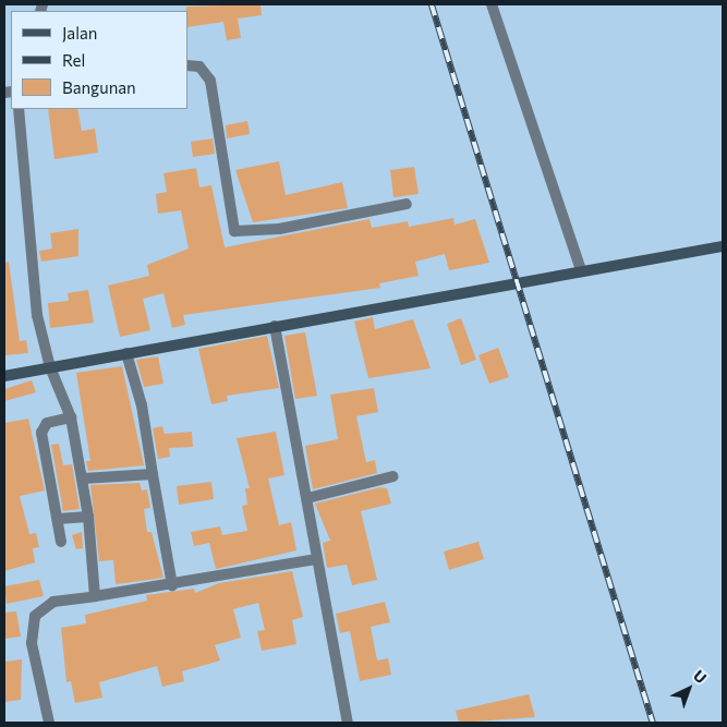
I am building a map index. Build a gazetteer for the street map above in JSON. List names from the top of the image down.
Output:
{
  "legend": ["Jalan", "Rel", "Bangunan"],
  "north": "top right"
}
